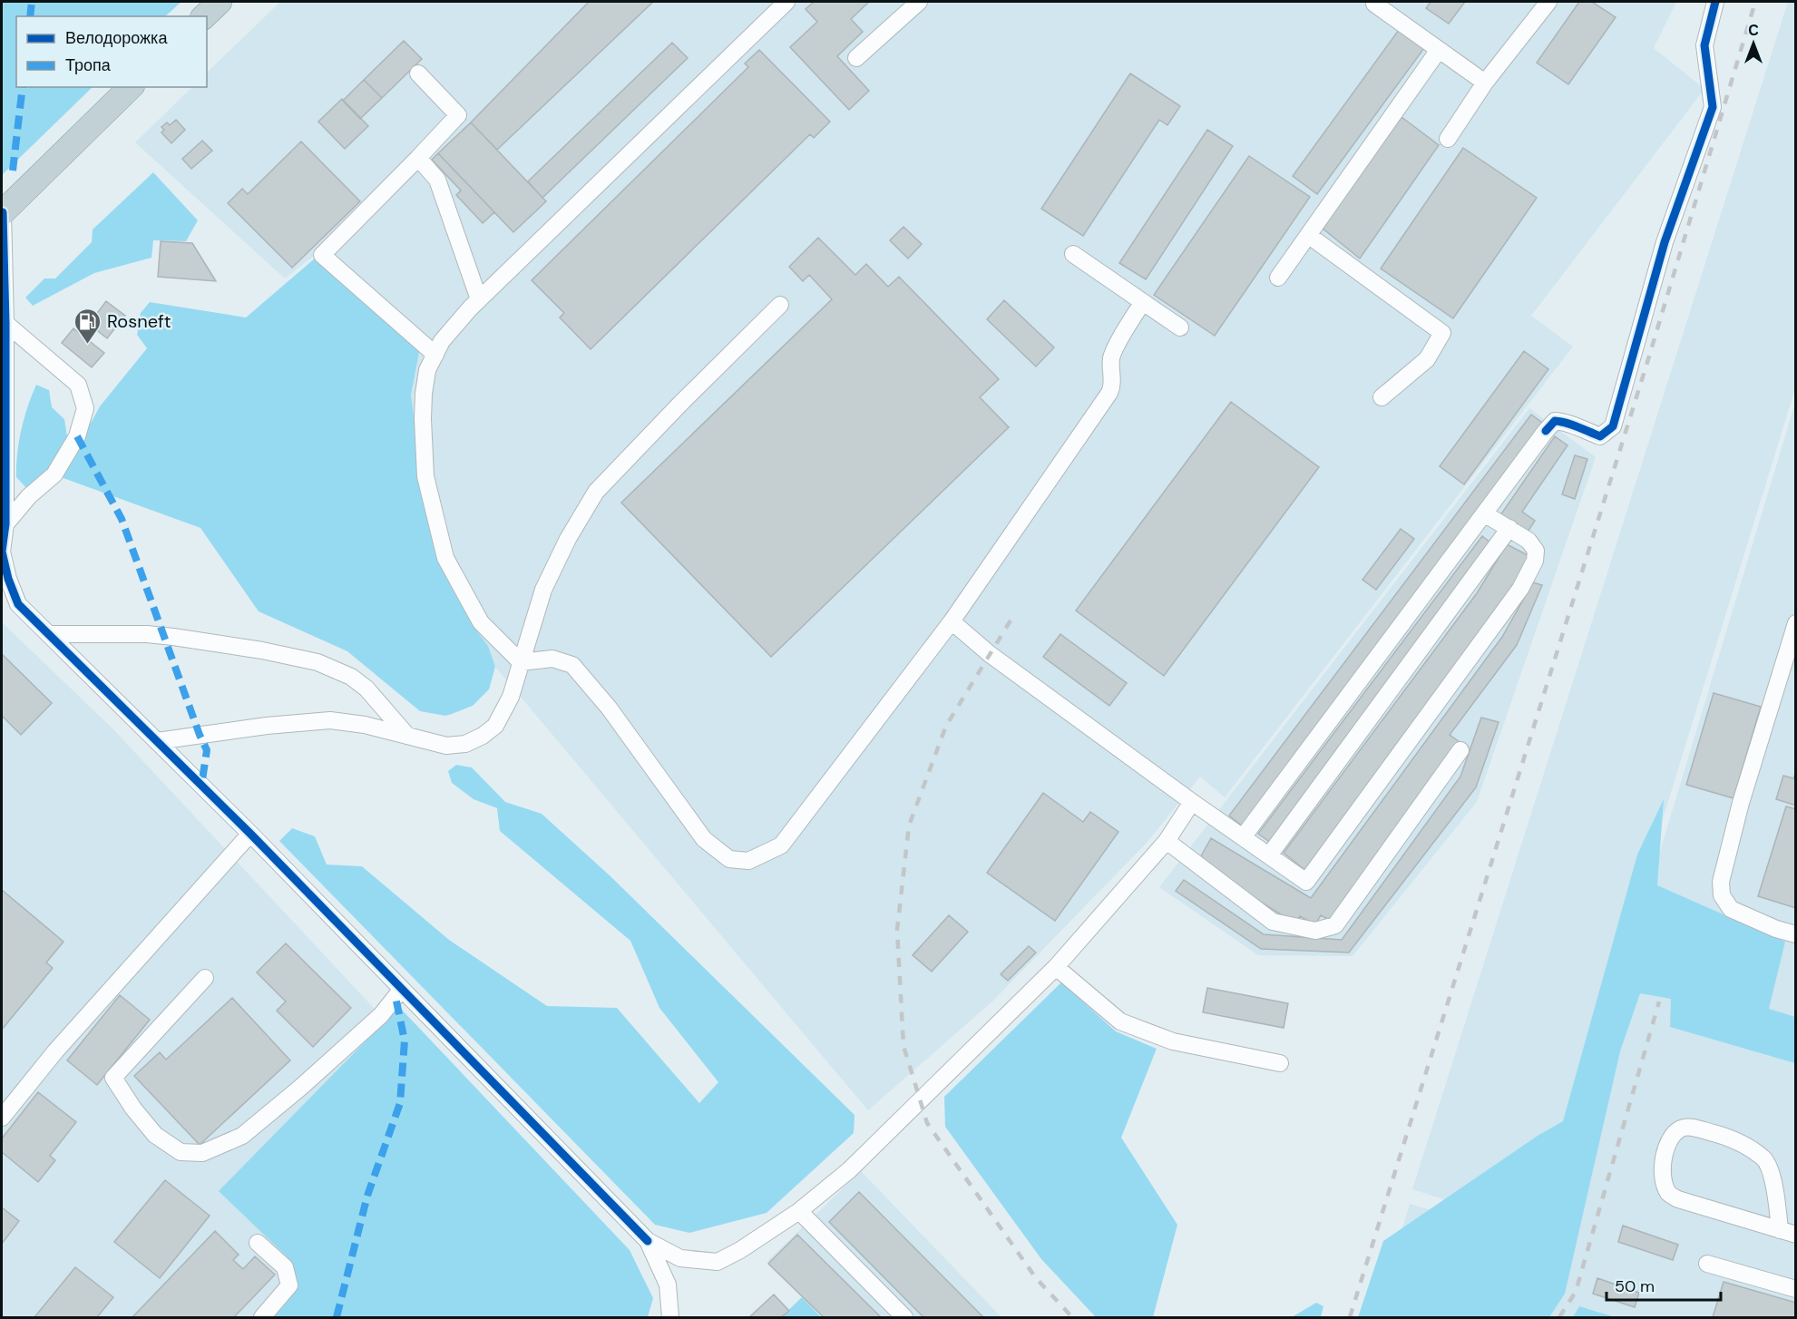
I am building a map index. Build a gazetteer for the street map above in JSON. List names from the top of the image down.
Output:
{
  "places": {
    "fuel station": ["Rosneft"]
  },
  "legend": ["Велодорожка", "Тропа"],
  "scale_bar": "50 m",
  "north": "top"
}
